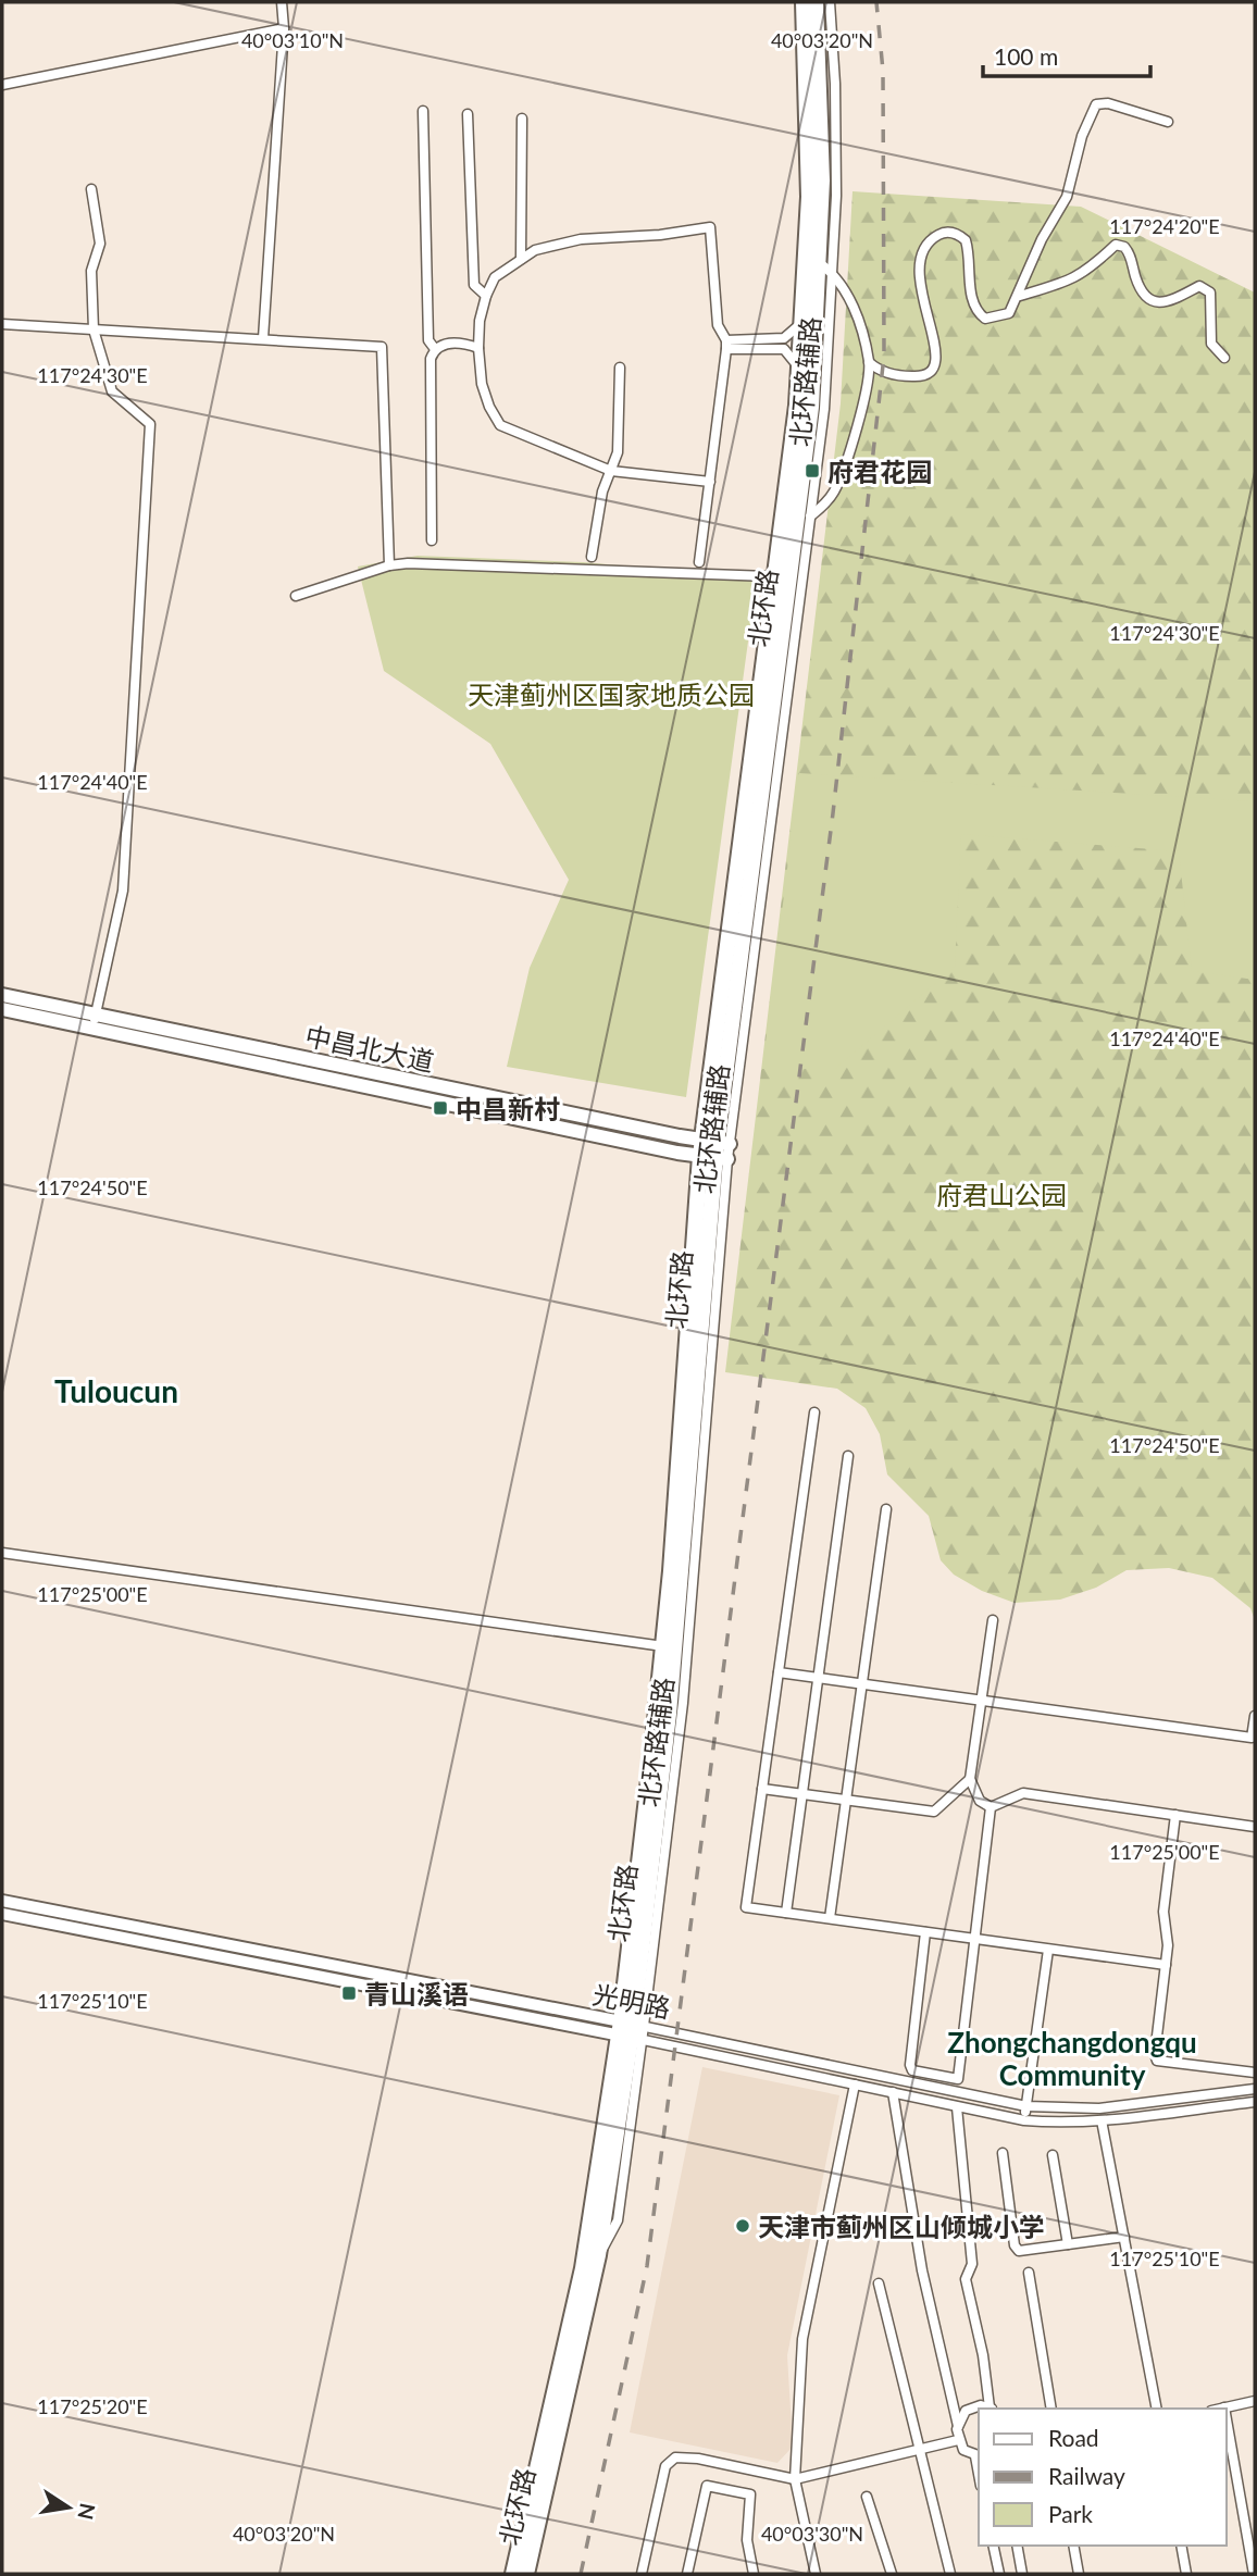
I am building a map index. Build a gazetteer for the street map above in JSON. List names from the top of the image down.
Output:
{
  "streets": {
    "highway": ["北环路"],
    "main road": ["中昌北大道"],
    "street": ["北环路辅路", "光明路"]
  },
  "crossings": [
    ["北环路辅路", "北环路"],
    ["北环路", "中昌北大道"],
    ["北环路", "光明路"]
  ],
  "districts": ["Tuloucun", "Zhongchangdongqu Community"],
  "parks": ["天津蓟州区国家地质公园", "府君山公园"],
  "places": {
    "transit": ["府君花园", "中昌新村", "青山溪语"],
    "other": ["天津市蓟州区山倾城小学"]
  },
  "legend": ["Road", "Railway", "Park"],
  "scale_bar": "100 m",
  "north": "right",
  "coordinates": [
    "40°03'10\"N",
    "40°03'20\"N",
    "117°24'20\"E",
    "117°24'30\"E",
    "117°24'40\"E",
    "117°24'50\"E",
    "117°25'00\"E",
    "117°25'10\"E",
    "117°25'20\"E",
    "40°03'30\"N"
  ]
}
